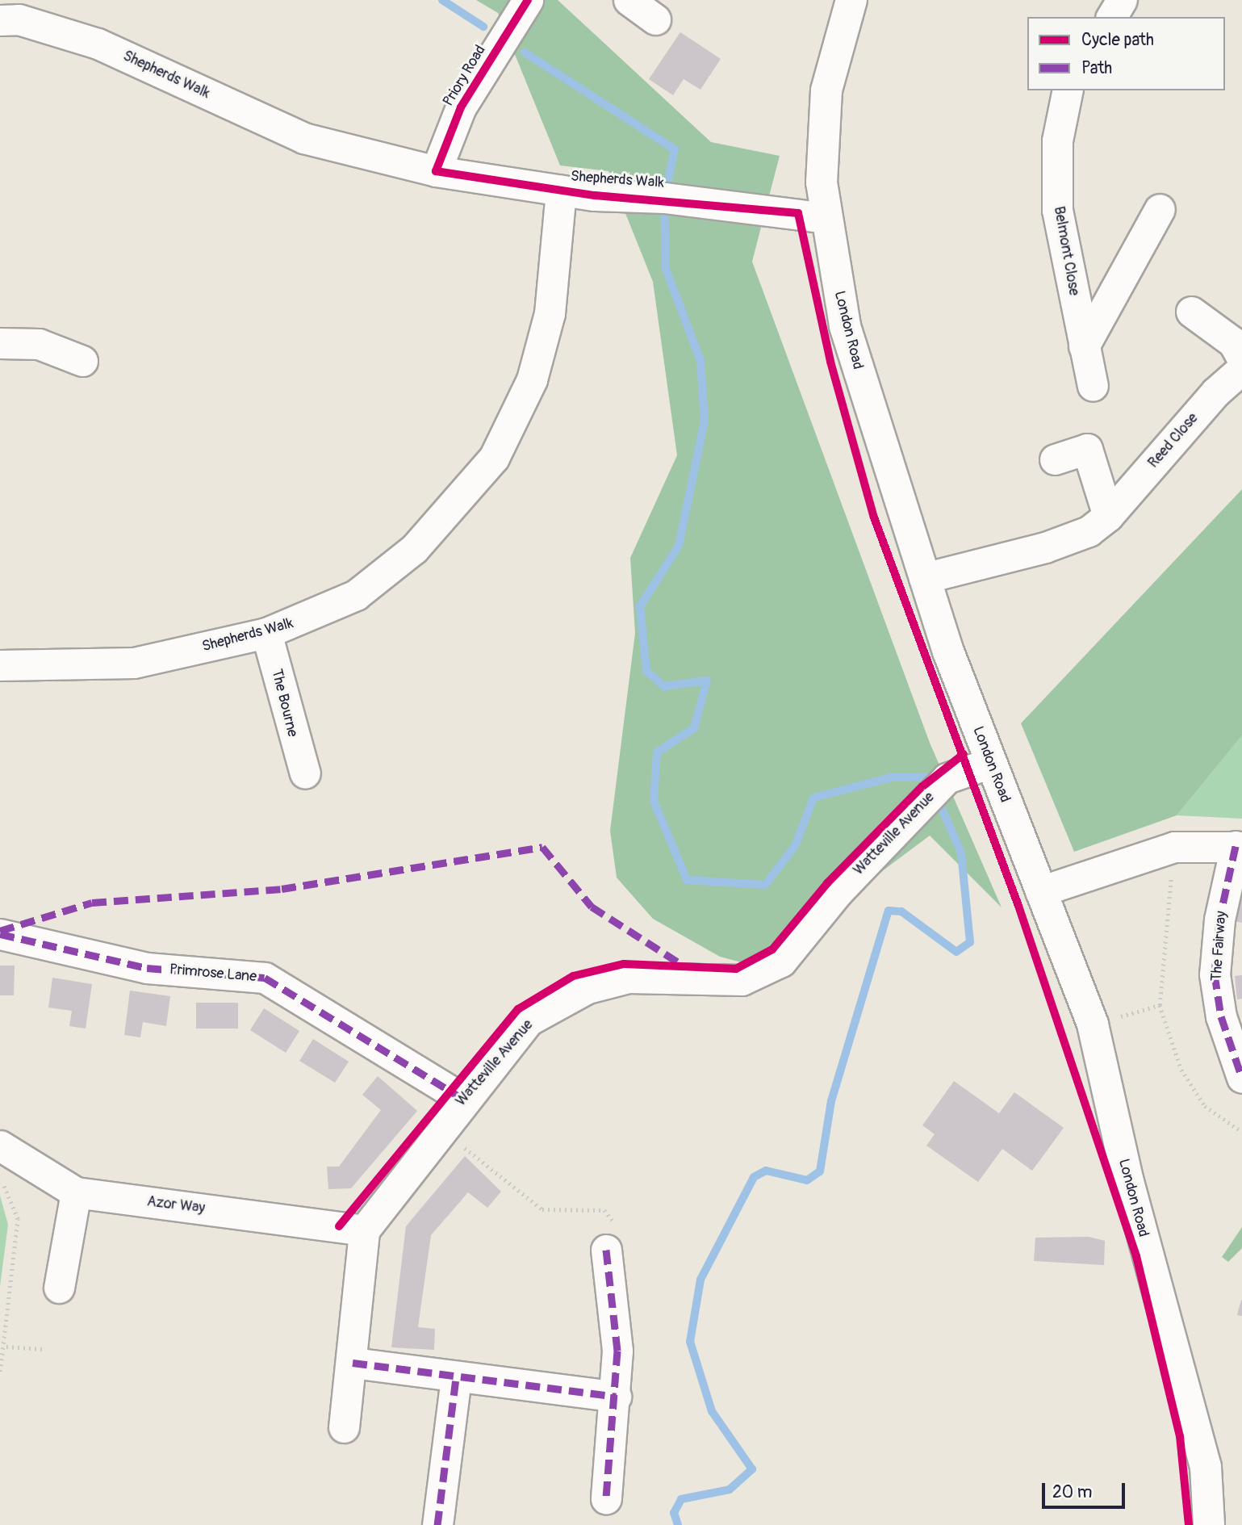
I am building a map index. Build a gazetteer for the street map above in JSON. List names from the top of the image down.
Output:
{
  "streets": {
    "main road": ["London Road"],
    "street": [
      "Shepherds Walk",
      "Priory Road",
      "Belmont Close",
      "Reed Close",
      "The Bourne",
      "Watteville Avenue",
      "The Fairway",
      "Primrose Lane",
      "Azor Way"
    ]
  },
  "crossings": [
    ["Shepherds Walk", "Priory Road"],
    ["Shepherds Walk", "London Road"],
    ["Shepherds Walk", "The Bourne"],
    ["London Road", "Reed Close"],
    ["London Road", "Watteville Avenue"],
    ["London Road", "The Fairway"],
    ["Watteville Avenue", "Primrose Lane"],
    ["Watteville Avenue", "Azor Way"]
  ],
  "legend": ["Cycle path", "Path"],
  "scale_bar": "20 m"
}
